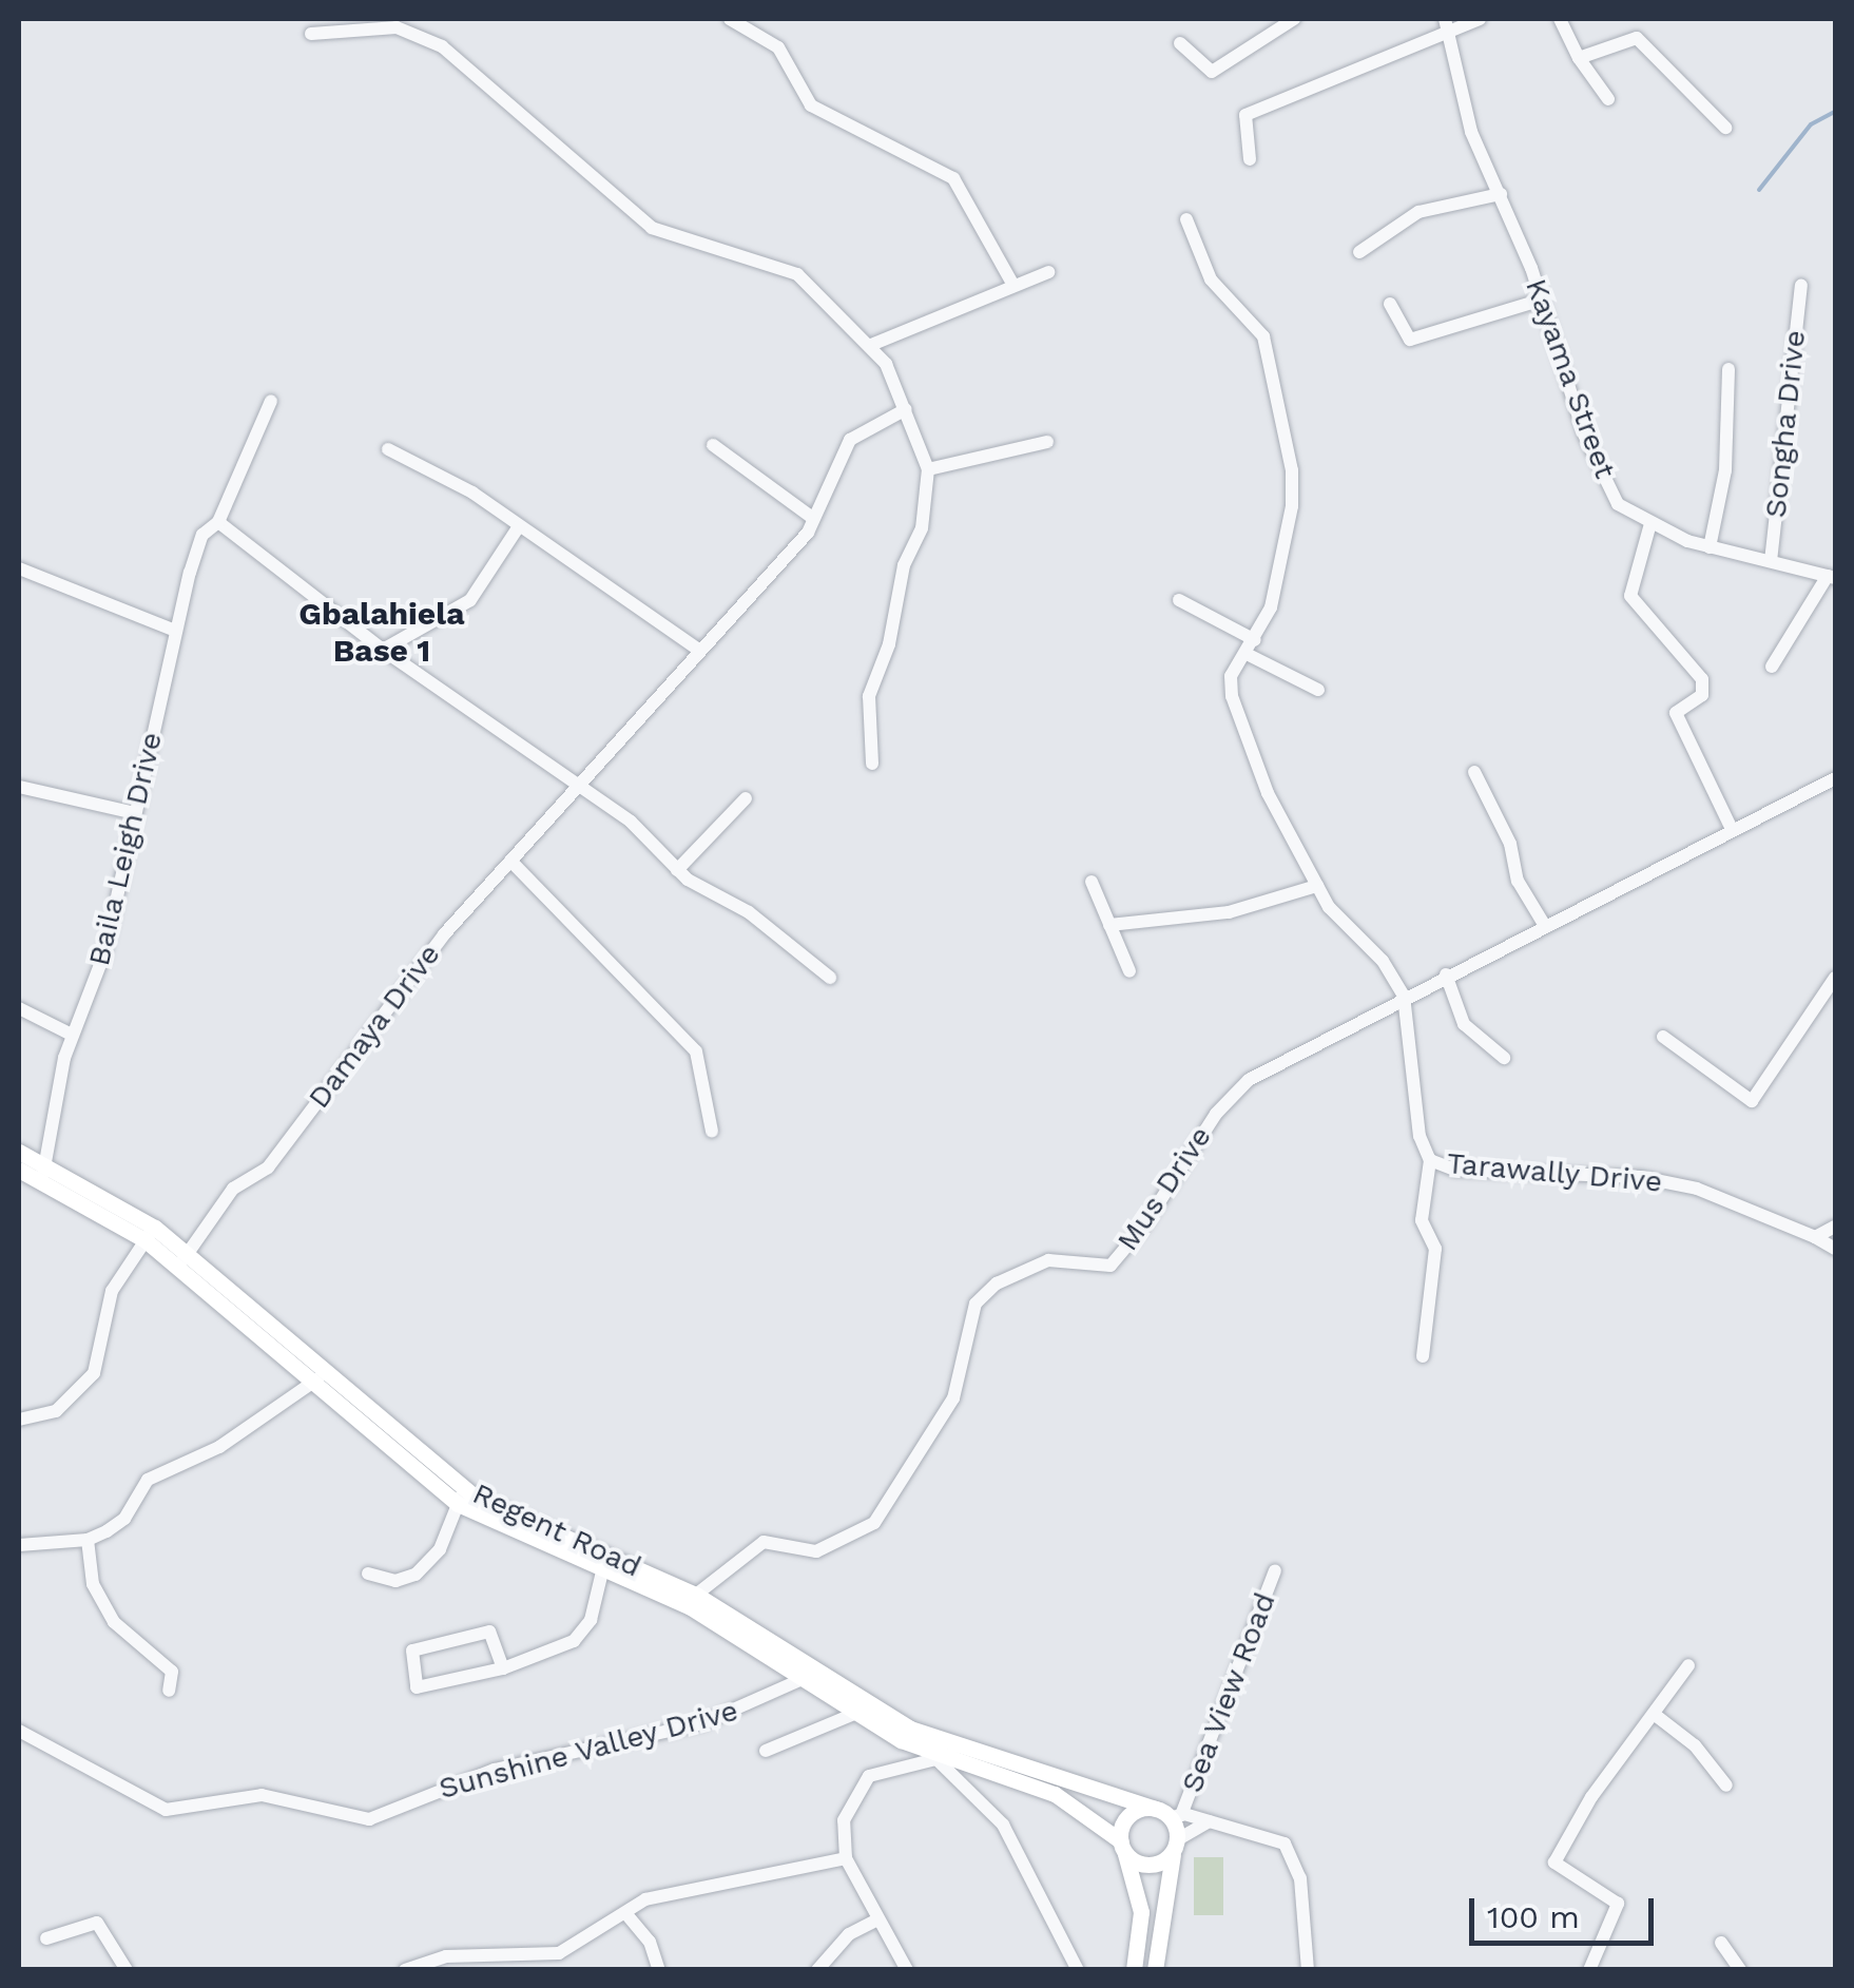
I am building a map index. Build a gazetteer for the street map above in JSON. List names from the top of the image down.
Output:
{
  "streets": {
    "main road": ["Regent Road"],
    "street": [
      "Kayama Street",
      "Songha Drive",
      "Baila Leigh Drive",
      "Damaya Drive",
      "Tarawally Drive",
      "Mus Drive",
      "Sea View Road",
      "Sunshine Valley Drive"
    ]
  },
  "crossings": [
    ["Kayama Street", "Songha Drive"],
    ["Baila Leigh Drive", "Regent Road"],
    ["Damaya Drive", "Regent Road"],
    ["Tarawally Drive", "Mus Drive"],
    ["Mus Drive", "Regent Road"],
    ["Regent Road", "Sea View Road"],
    ["Regent Road", "Sunshine Valley Drive"]
  ],
  "districts": ["Gbalahiela Base 1"],
  "scale_bar": "100 m"
}
